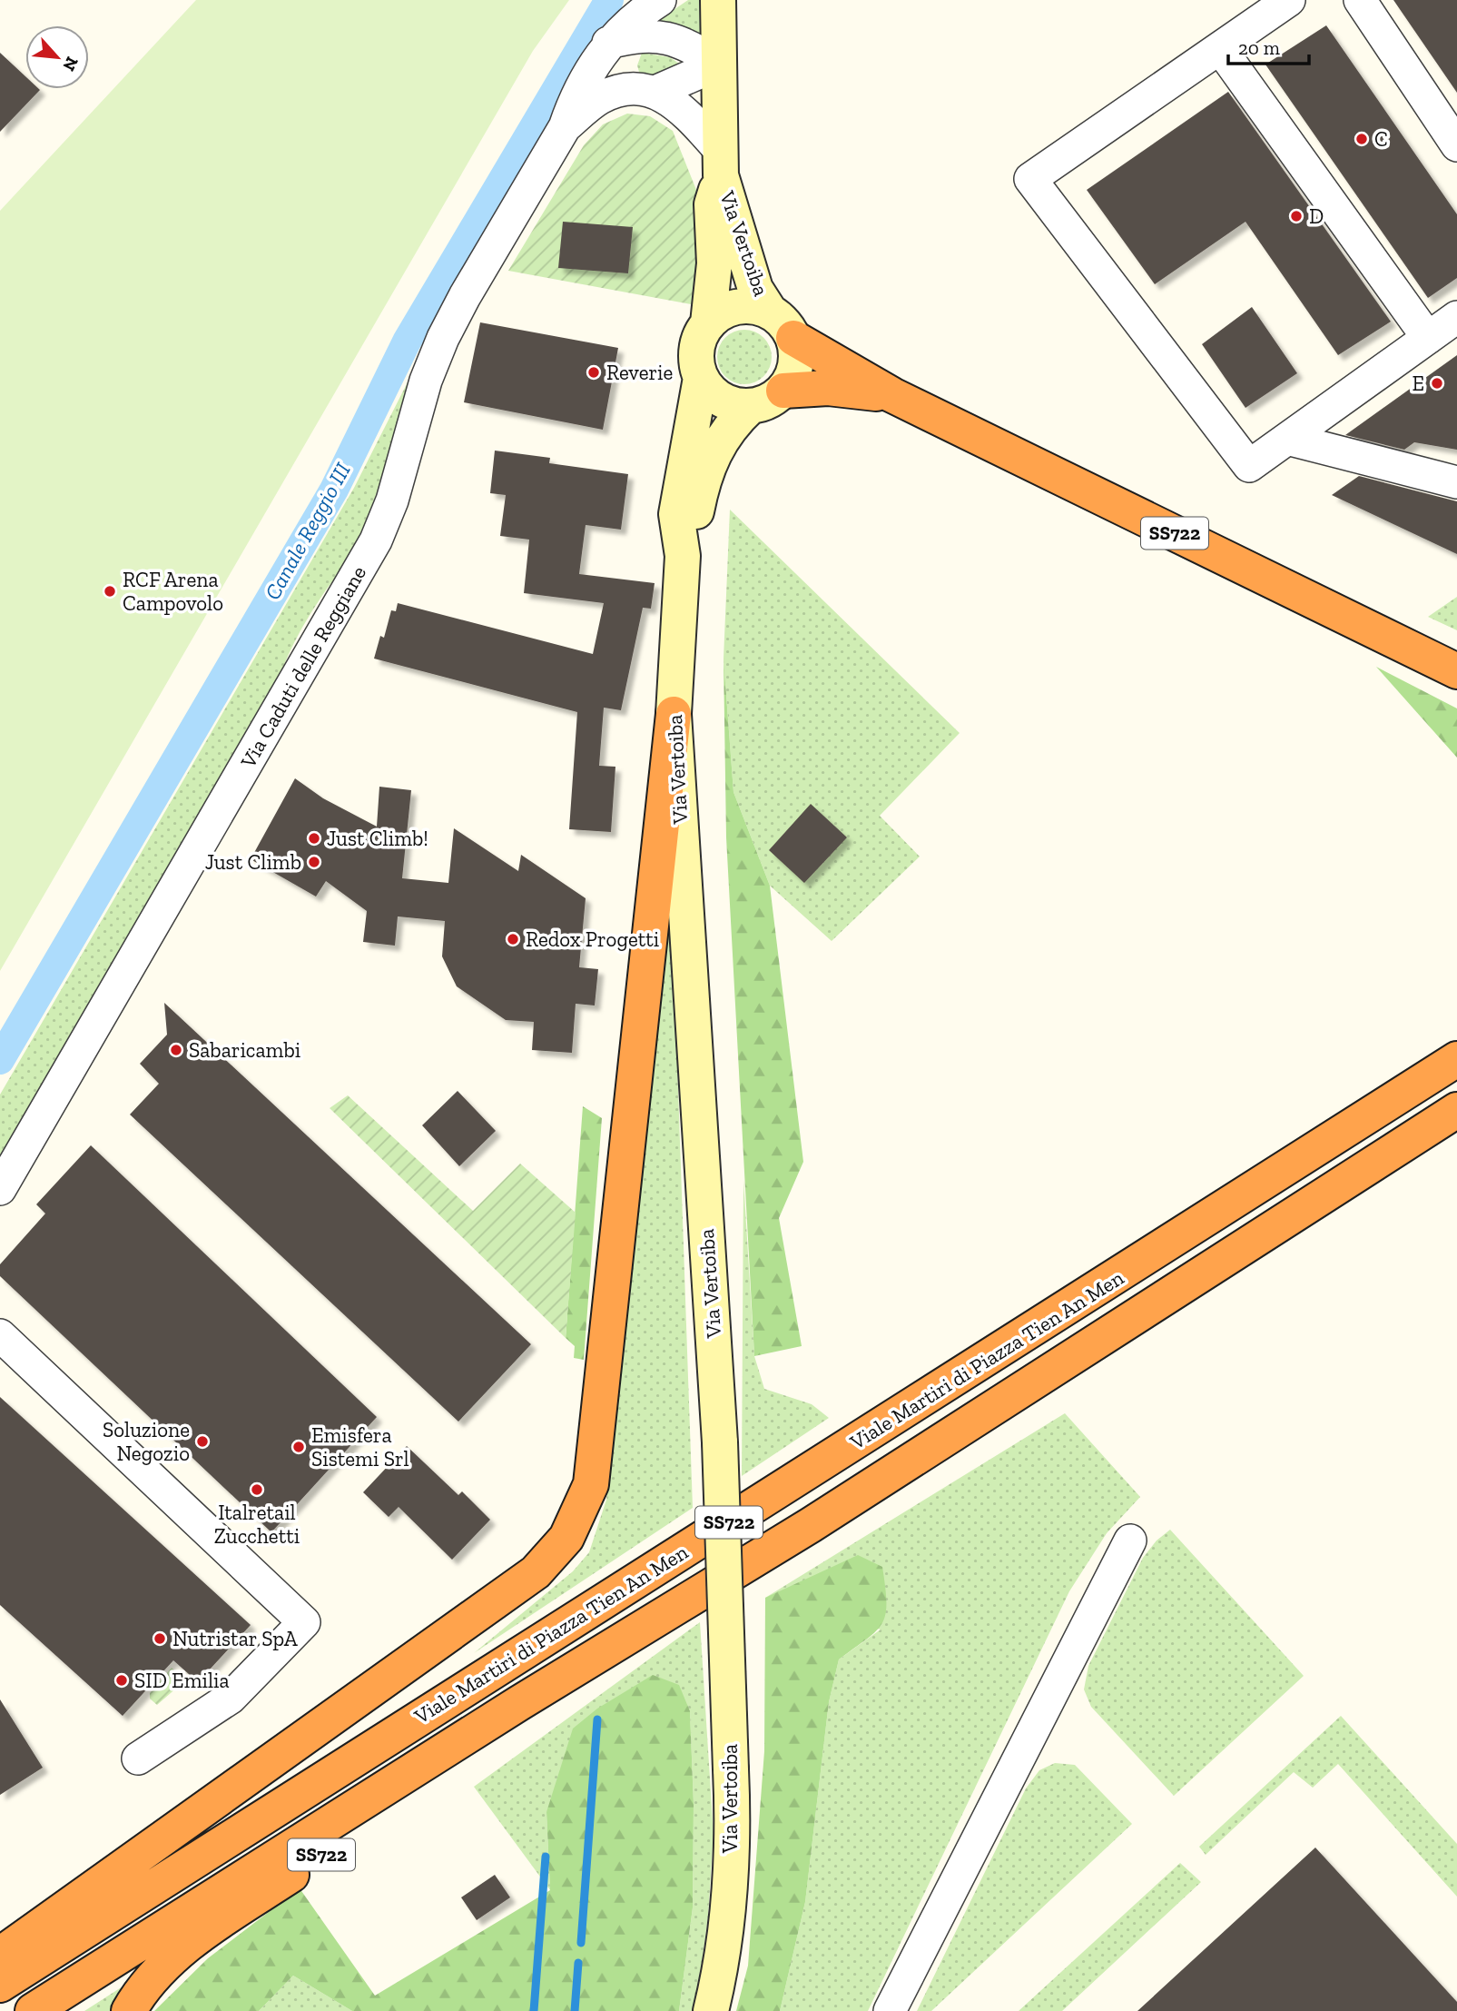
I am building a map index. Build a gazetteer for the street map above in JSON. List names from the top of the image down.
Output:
{
  "streets": {
    "highway": ["SS722", "Viale Martiri di Piazza Tien An Men"],
    "main road": ["Via Vertoiba"],
    "street": ["Via Caduti delle Reggiane"]
  },
  "crossings": [
    ["Via Vertoiba", "SS722"],
    ["Via Vertoiba", "Via Caduti delle Reggiane"],
    ["SS722", "Viale Martiri di Piazza Tien An Men"]
  ],
  "water": ["Canale Reggio III"],
  "places": [
    "C",
    "D",
    "Reverie",
    "E",
    "RCF Arena Campovolo",
    "Just Climb!",
    "Just Climb",
    "Redox Progetti",
    "Sabaricambi",
    "Soluzione Negozio",
    "Emisfera Sistemi Srl",
    "Italretail Zucchetti",
    "Nutristar SpA",
    "SID Emilia"
  ],
  "scale_bar": "20 m",
  "north": "bottom right"
}
